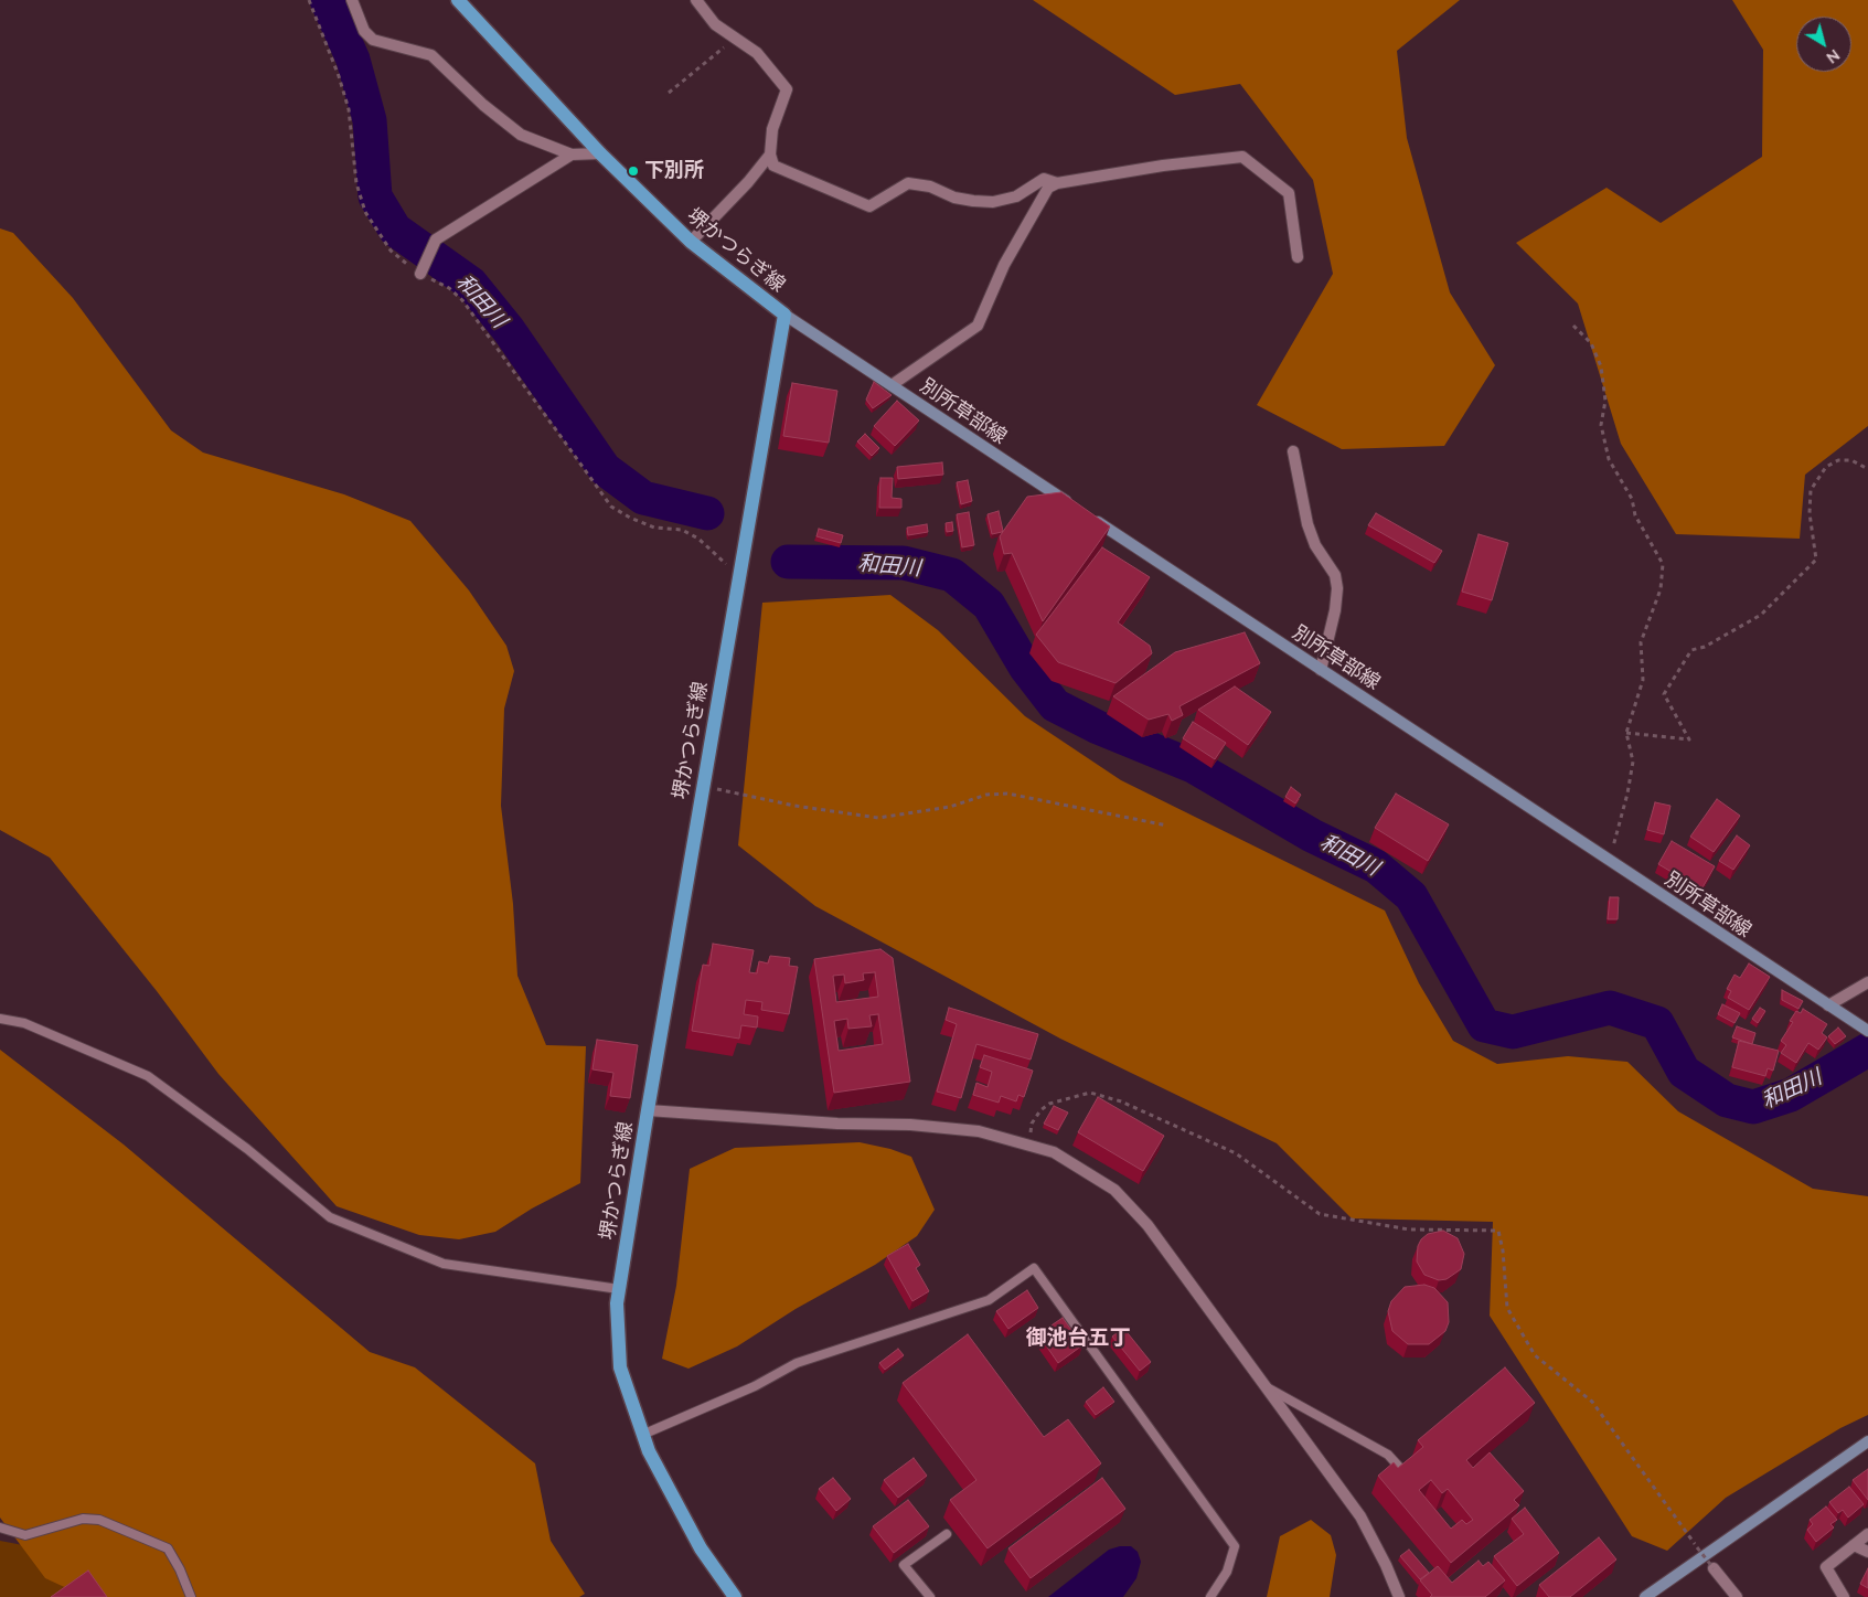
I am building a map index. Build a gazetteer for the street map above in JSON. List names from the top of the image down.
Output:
{
  "streets": {
    "main road": ["堺かつらぎ線", "別所草部線"]
  },
  "crossings": [
    ["堺かつらぎ線", "別所草部線"]
  ],
  "districts": ["御池台五丁"],
  "water": ["和田川"],
  "places": ["下別所"],
  "north": "bottom right"
}
